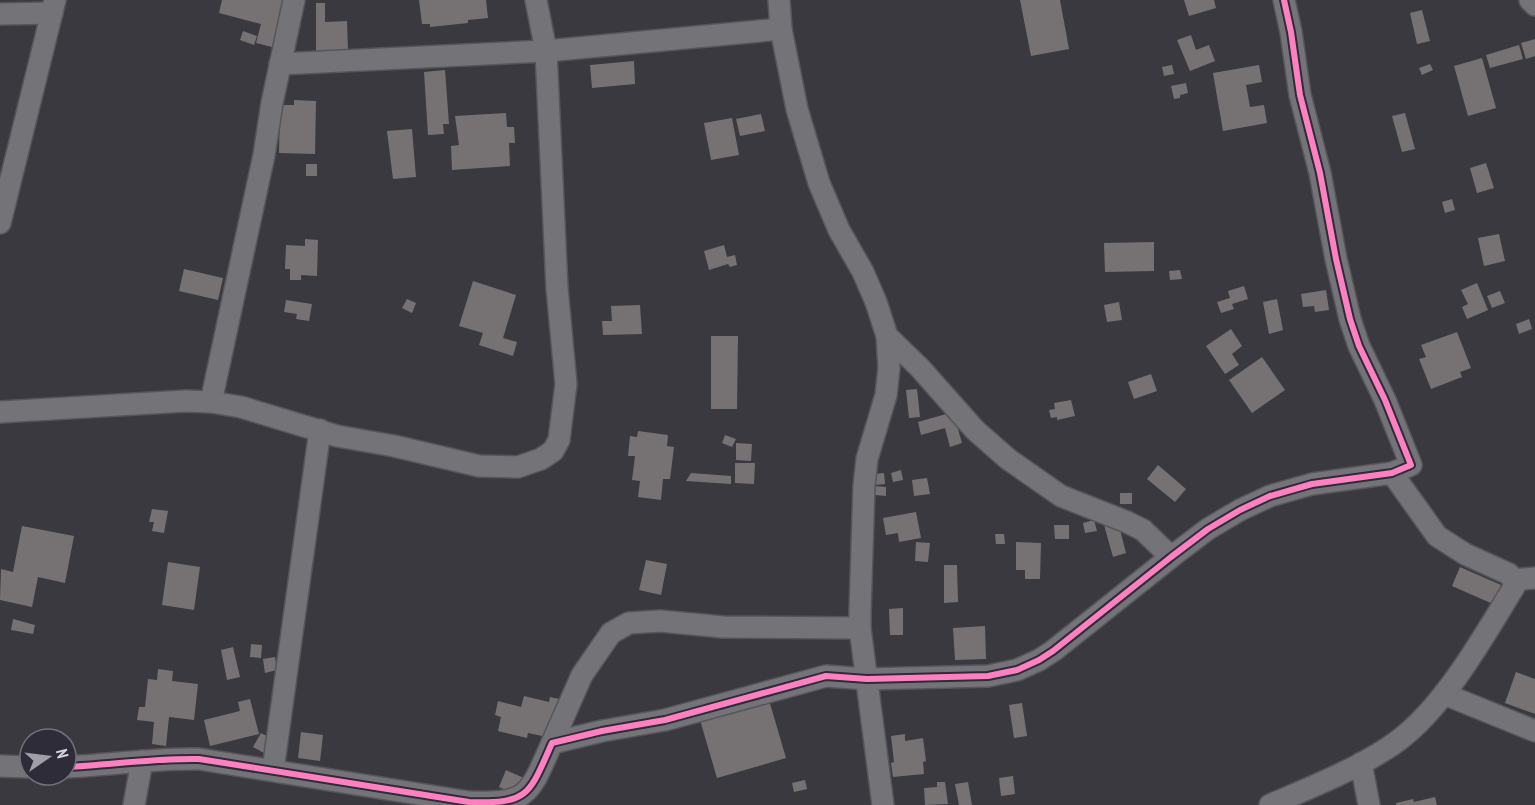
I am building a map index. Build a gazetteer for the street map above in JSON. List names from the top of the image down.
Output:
{
  "north": "right"
}
